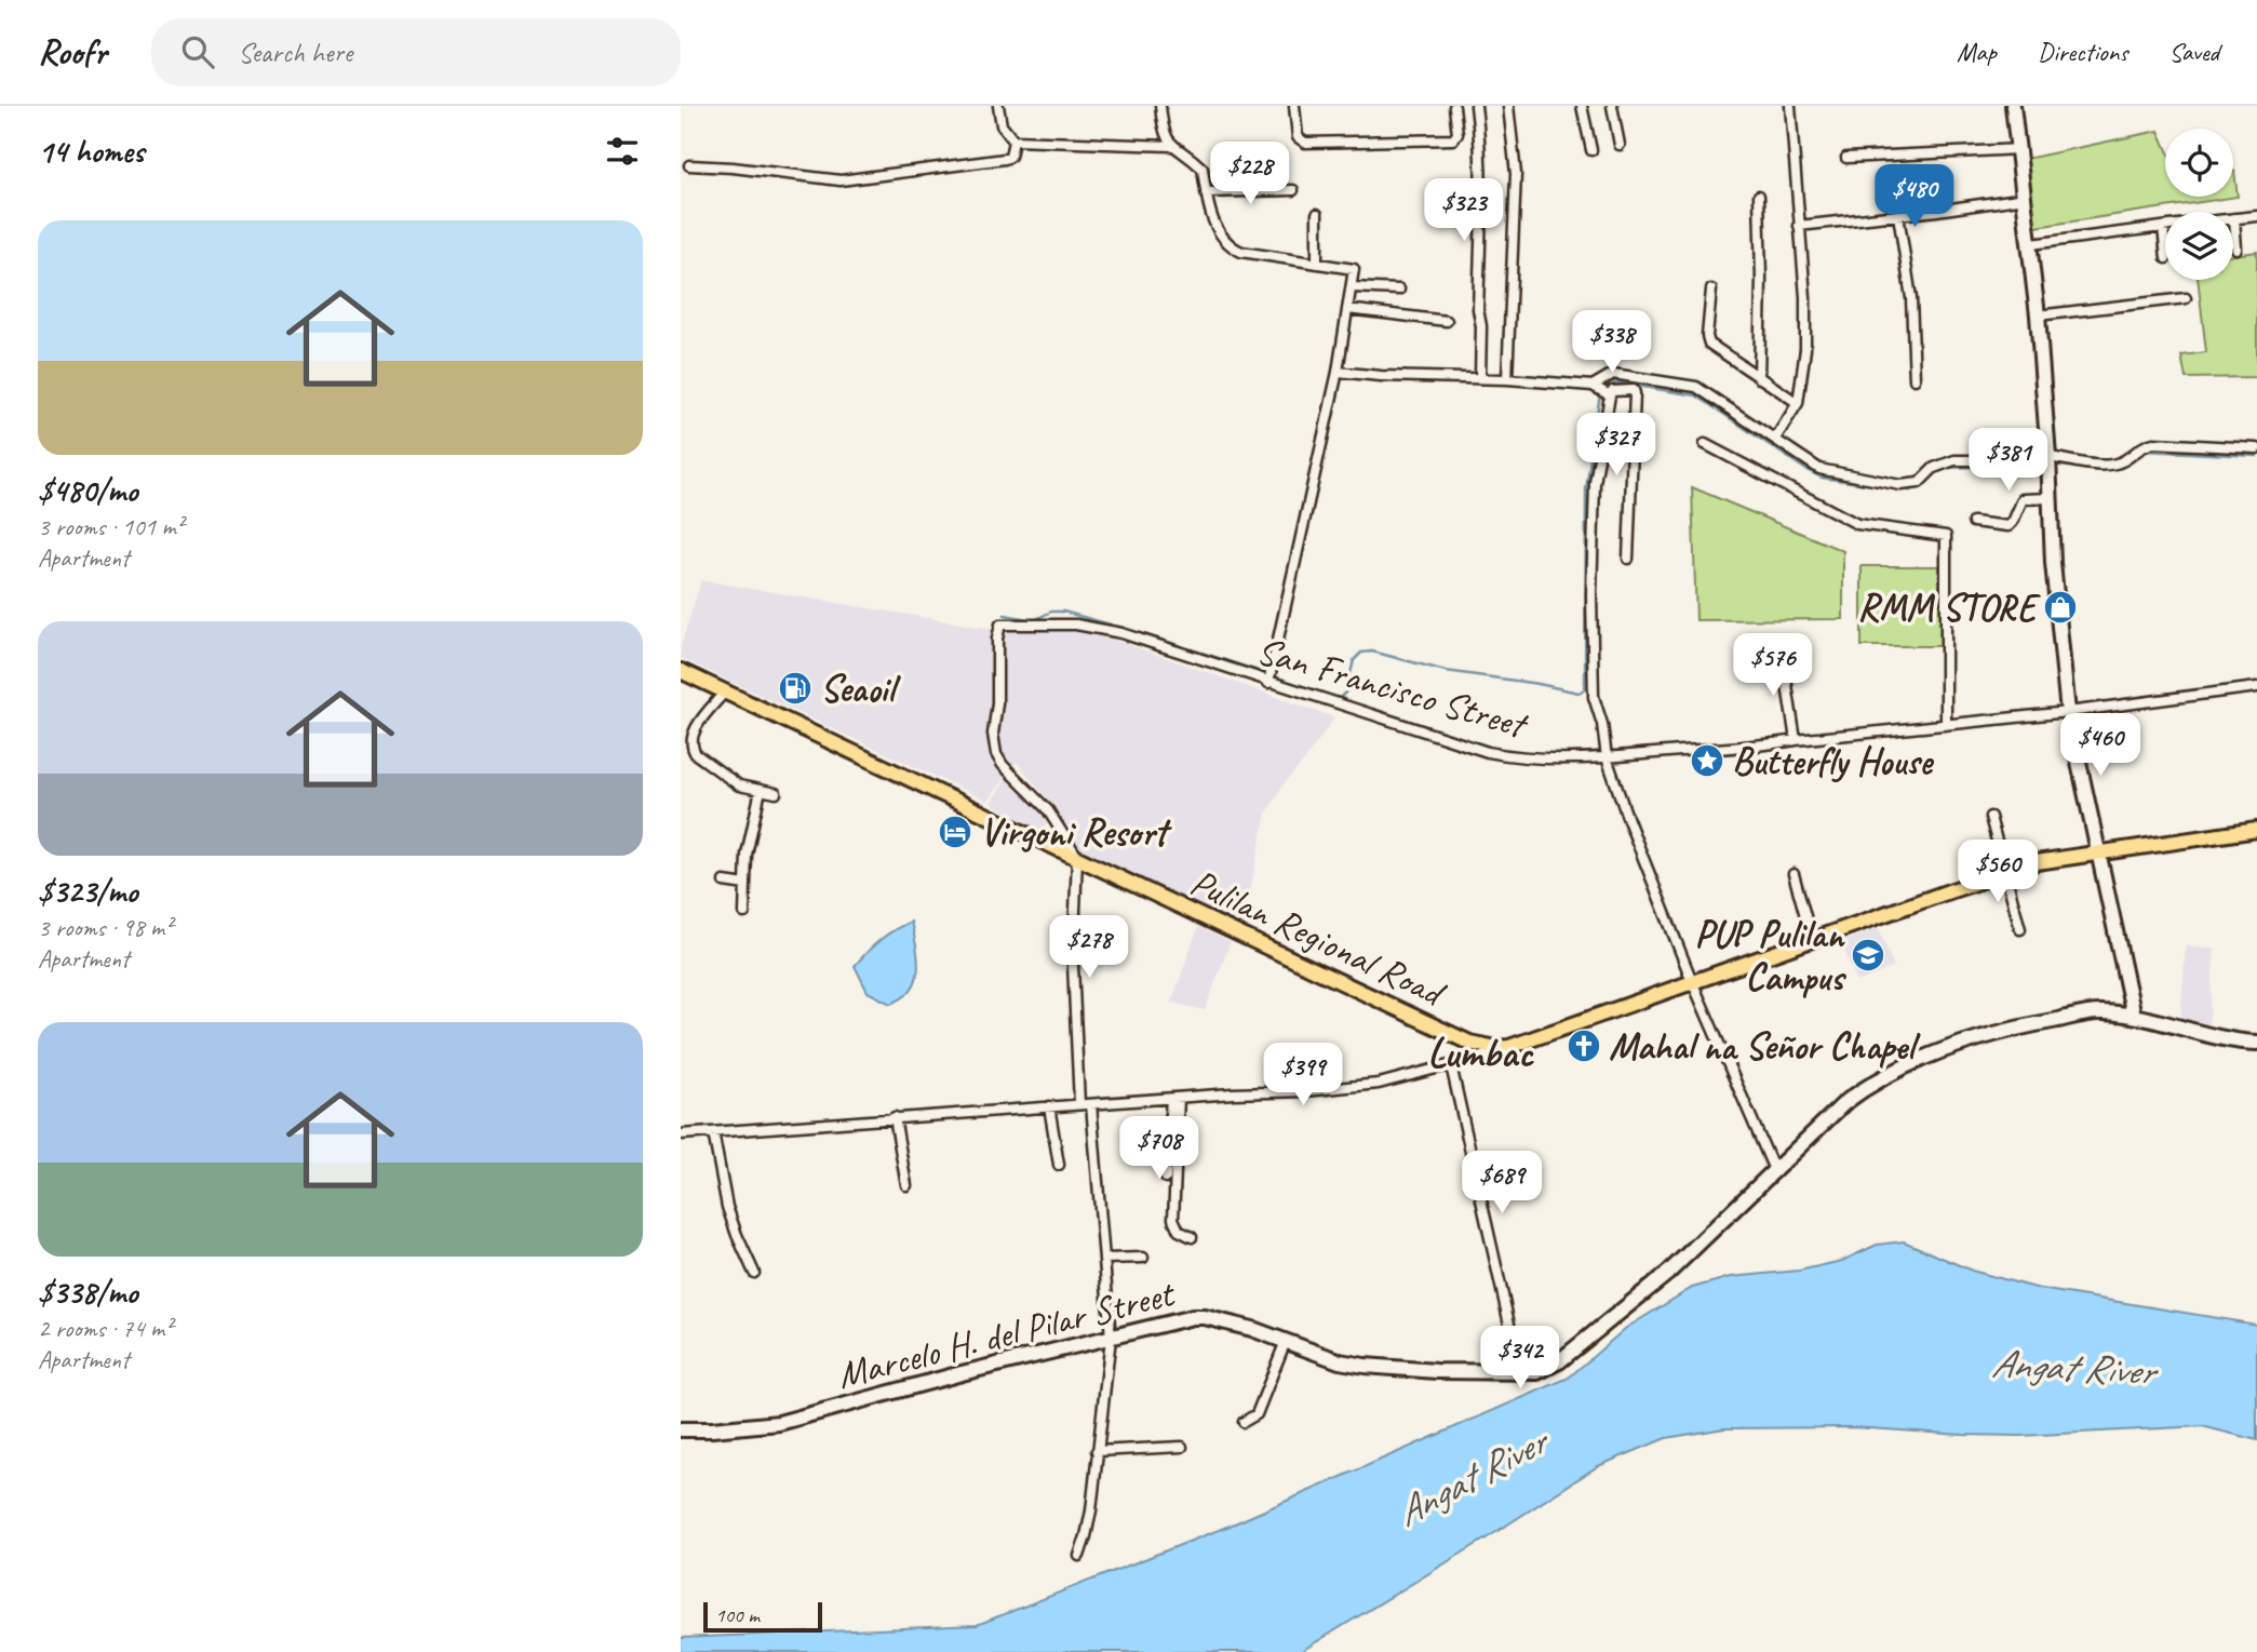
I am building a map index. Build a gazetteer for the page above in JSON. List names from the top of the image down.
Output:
{
  "streets": {
    "main road": ["Pulilan Regional Road"],
    "street": ["San Francisco Street", "Marcelo H. del Pilar Street"]
  },
  "crossings": [
    ["San Francisco Street", "Pulilan Regional Road"]
  ],
  "districts": ["Lumbac"],
  "water": ["Angat River"],
  "places": {
    "shop": ["RMM STORE"],
    "fuel station": ["Seaoil"],
    "place": ["Butterfly House"],
    "hotel": ["Virgoni Resort"],
    "school or university": ["PUP Pulilan Campus"],
    "church": ["Mahal na Señor Chapel"]
  },
  "scale_bar": "100 m",
  "page": {
    "header": "Roofr",
    "search": "Search here",
    "nav": ["Map", "Directions", "Saved"],
    "heading": "14 homes",
    "price": [
      "$228",
      "$480",
      "$323",
      "$338",
      "$327",
      "$381",
      "$576",
      "$460",
      "$560",
      "$278",
      "$399",
      "$708",
      "$689",
      "$342"
    ],
    "list": [
      {
        "name": "$480/mo",
        "note": "3 rooms · 101 m² · Apartment"
      },
      {
        "name": "$323/mo",
        "note": "3 rooms · 98 m² · Apartment"
      },
      {
        "name": "$338/mo",
        "note": "2 rooms · 74 m² · Apartment"
      }
    ],
    "scale": "100 m"
  }
}
